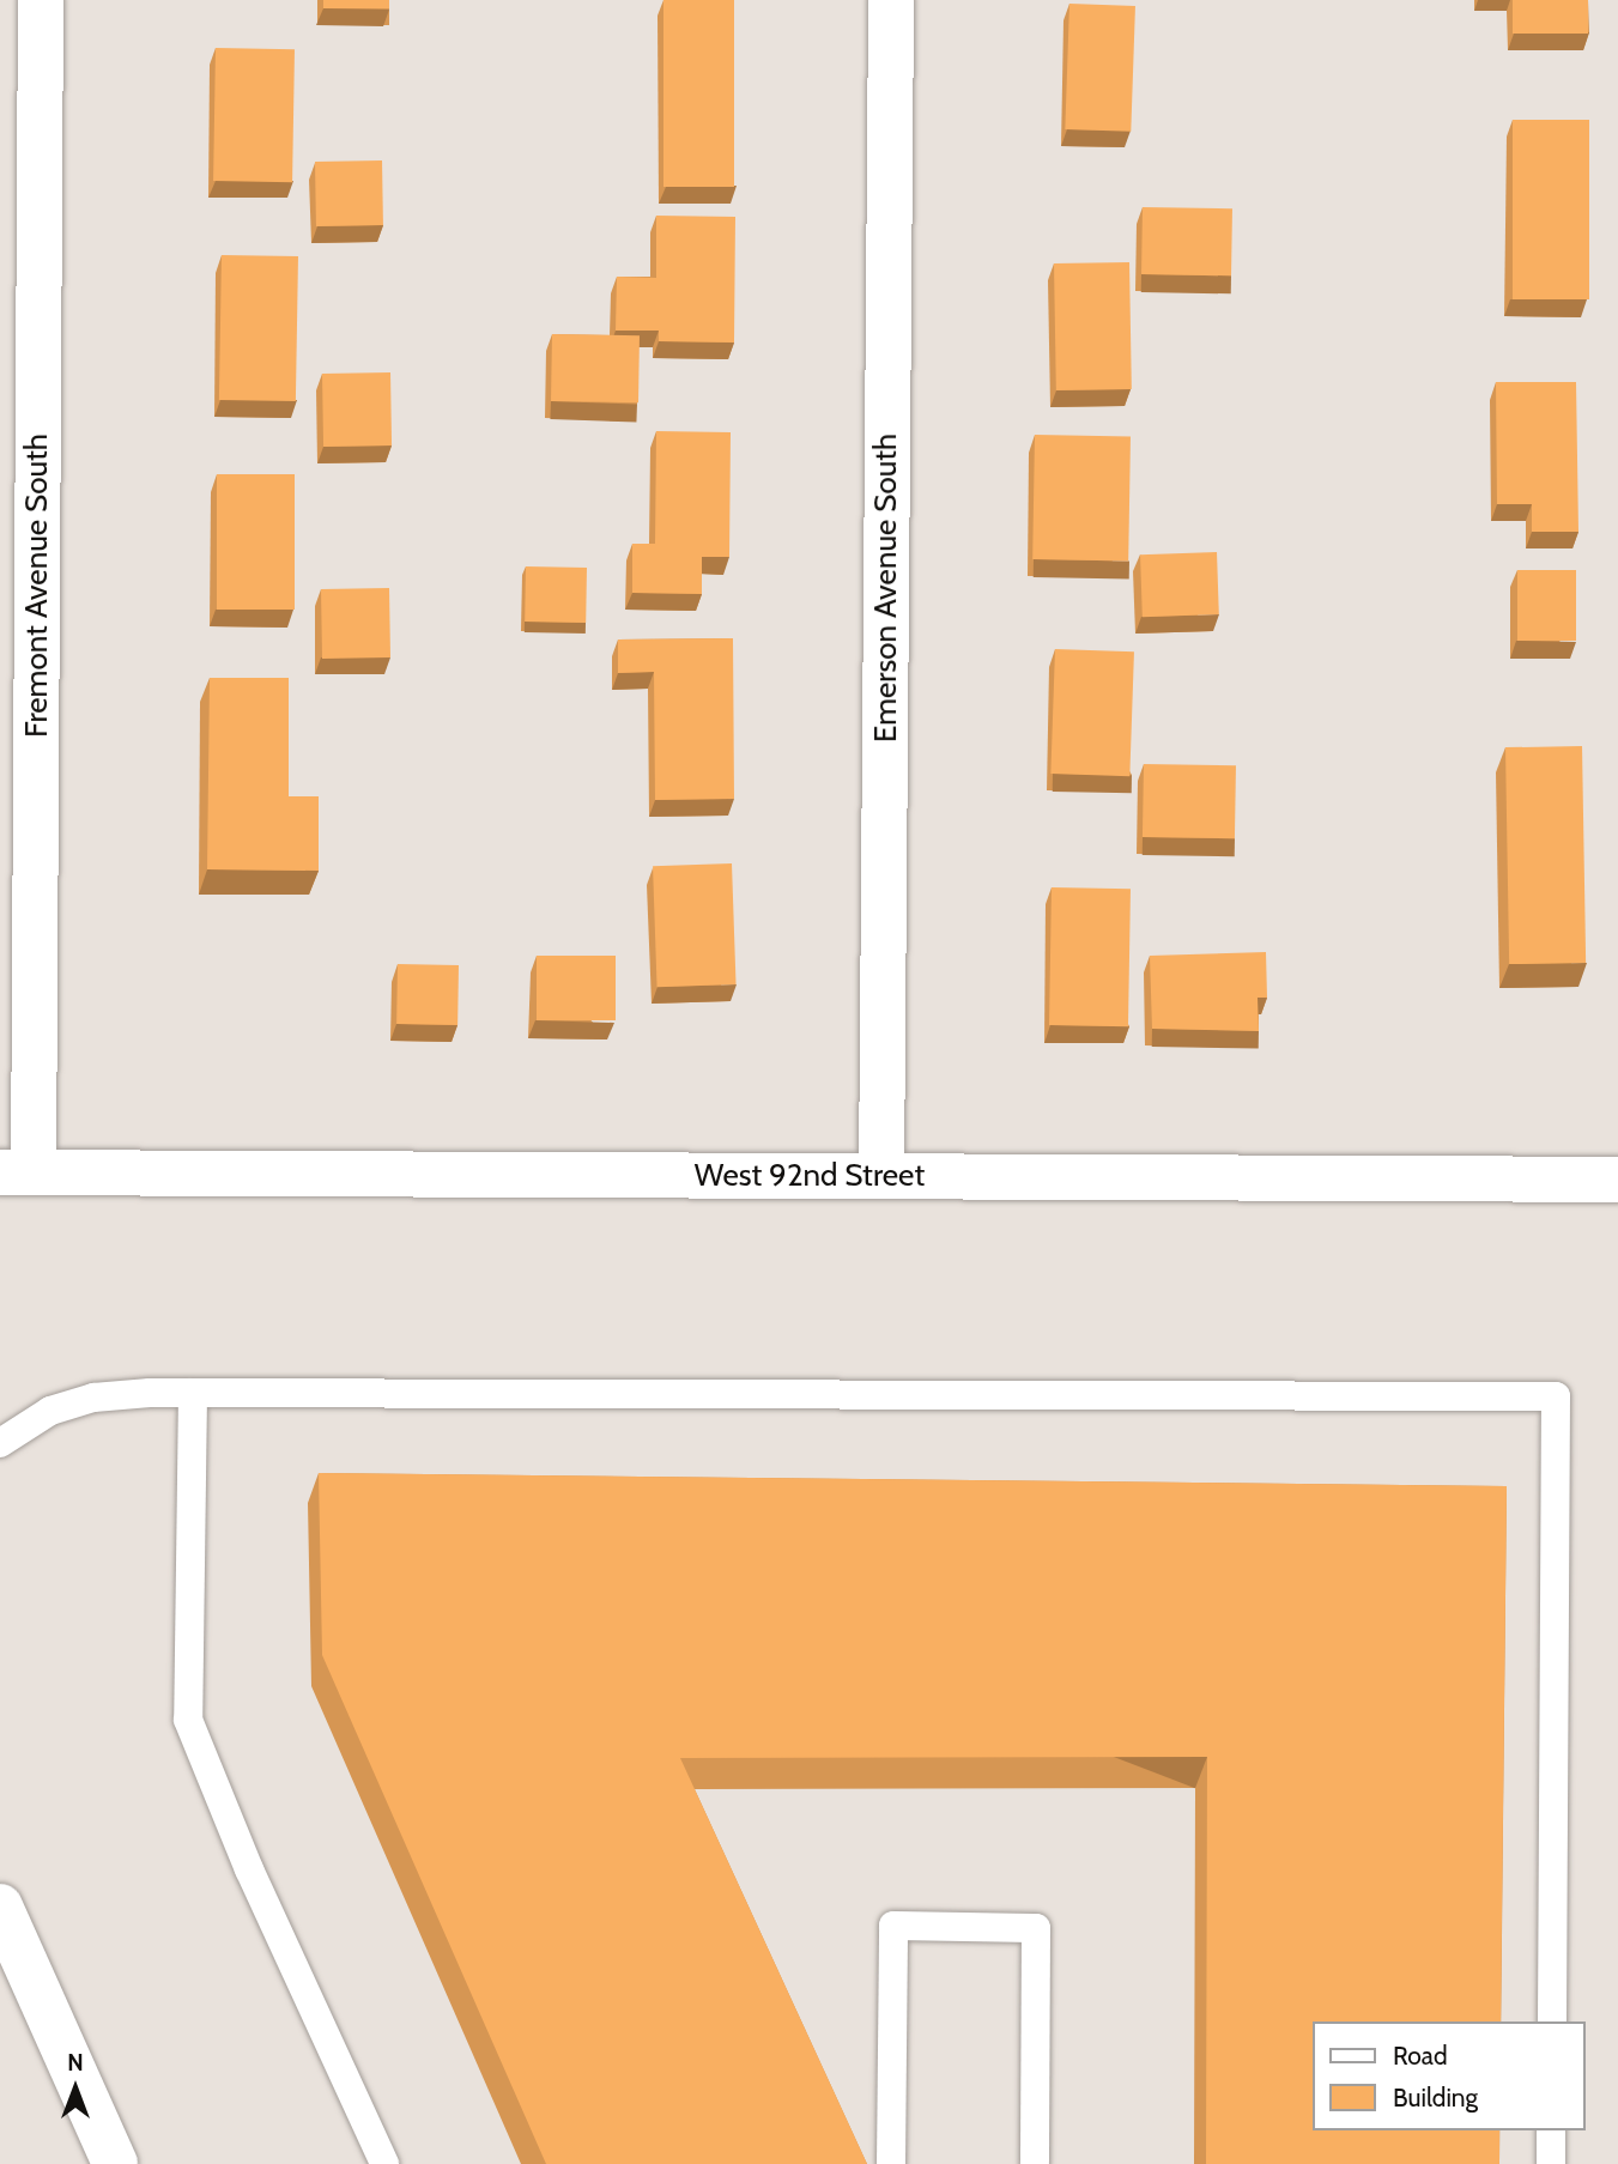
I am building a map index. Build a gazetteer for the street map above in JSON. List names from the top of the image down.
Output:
{
  "streets": {
    "street": ["Fremont Avenue South", "Emerson Avenue South", "West 92nd Street"]
  },
  "crossings": [
    ["Fremont Avenue South", "West 92nd Street"],
    ["Emerson Avenue South", "West 92nd Street"]
  ],
  "legend": ["Road", "Building"],
  "north": "top"
}
